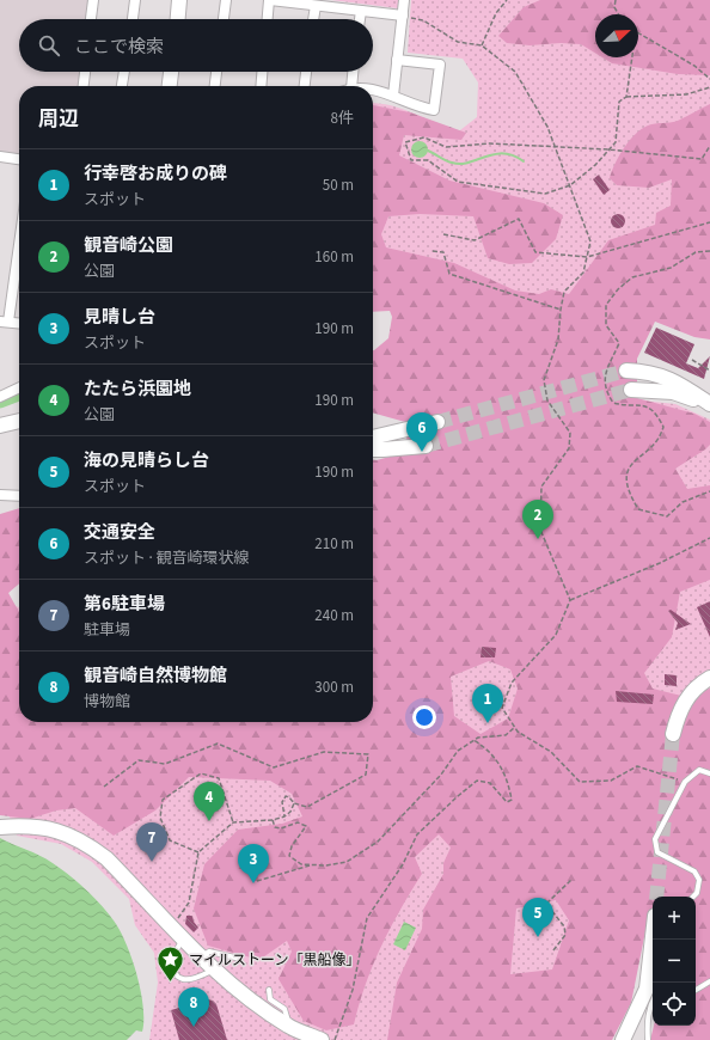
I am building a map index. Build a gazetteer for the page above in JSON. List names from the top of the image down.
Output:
{
  "places": {
    "place": ["マイルストーン「黒船像」"]
  },
  "north": "top right",
  "page": {
    "search": "ここで検索",
    "heading": ["周辺", "8件"],
    "list": [
      {
        "mark": "1",
        "name": "行幸啓お成りの碑",
        "note": "スポット",
        "value": "50 m"
      },
      {
        "mark": "2",
        "name": "観音崎公園",
        "note": "公園",
        "value": "160 m"
      },
      {
        "mark": "3",
        "name": "見晴し台",
        "note": "スポット",
        "value": "190 m"
      },
      {
        "mark": "4",
        "name": "たたら浜園地",
        "note": "公園",
        "value": "190 m"
      },
      {
        "mark": "5",
        "name": "海の見晴らし台",
        "note": "スポット",
        "value": "190 m"
      },
      {
        "mark": "6",
        "name": "交通安全",
        "note": "スポット · 観音崎環状線",
        "value": "210 m"
      },
      {
        "mark": "7",
        "name": "第6駐車場",
        "note": "駐車場",
        "value": "240 m"
      },
      {
        "mark": "8",
        "name": "観音崎自然博物館",
        "note": "博物館",
        "value": "300 m"
      }
    ],
    "pins": [
      "6",
      "2",
      "1",
      "4",
      "7",
      "3",
      "5",
      "8"
    ],
    "map_buttons": ["+", "−"]
  }
}
